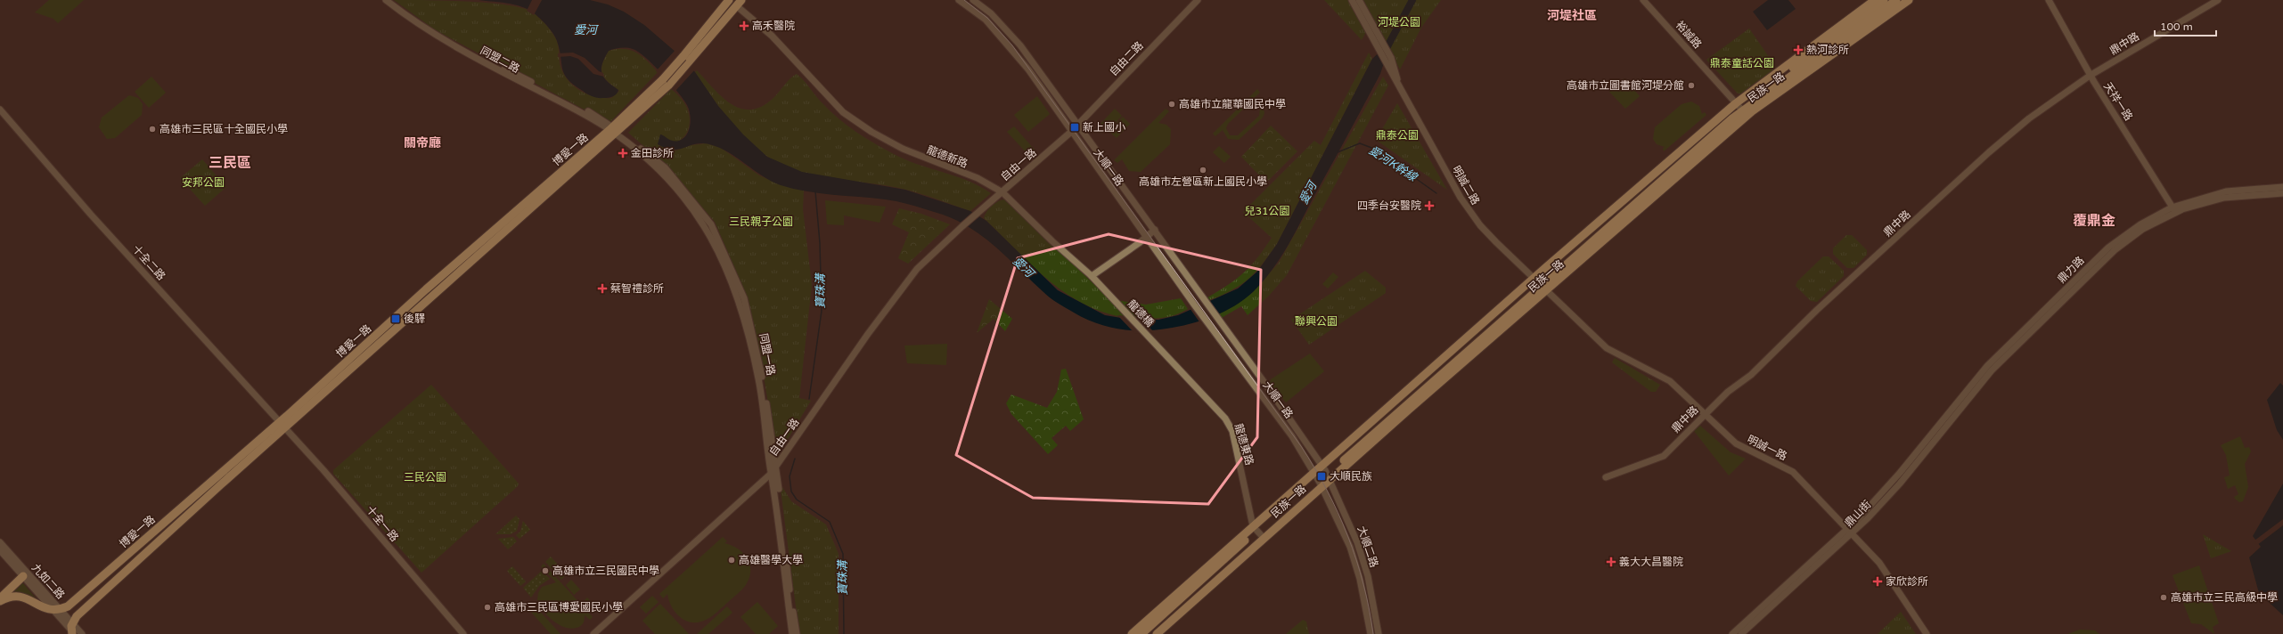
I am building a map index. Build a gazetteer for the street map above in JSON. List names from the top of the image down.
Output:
{
  "streets": {
    "main road": ["民族一路", "博愛一路"],
    "street": [
      "裕誠路",
      "鼎中路",
      "自由二路",
      "同盟二路",
      "天祥一路",
      "龍德新路",
      "自由一路",
      "大順一路",
      "明誠二路",
      "十全二路",
      "鼎力路",
      "龍德橋",
      "同盟一路",
      "龍德東路",
      "明誠一路",
      "鼎山街",
      "十全一路",
      "大順二路",
      "九如二路"
    ]
  },
  "crossings": [
    ["裕誠路", "民族一路"],
    ["鼎中路", "天祥一路"],
    ["鼎中路", "明誠一路"],
    ["自由二路", "自由一路"],
    ["自由二路", "大順一路"],
    ["同盟二路", "博愛一路"],
    ["同盟二路", "同盟一路"],
    ["民族一路", "大順一路"],
    ["民族一路", "明誠二路"],
    ["民族一路", "龍德東路"],
    ["民族一路", "明誠一路"],
    ["民族一路", "大順二路"],
    ["天祥一路", "鼎力路"],
    ["博愛一路", "十全二路"],
    ["博愛一路", "同盟一路"],
    ["博愛一路", "十全一路"],
    ["博愛一路", "九如二路"],
    ["龍德新路", "自由一路"],
    ["龍德新路", "龍德橋"],
    ["自由一路", "大順一路"],
    ["自由一路", "同盟一路"],
    ["大順一路", "大順二路"],
    ["明誠二路", "明誠一路"],
    ["十全二路", "十全一路"],
    ["鼎力路", "鼎山街"],
    ["龍德橋", "龍德東路"],
    ["明誠一路", "鼎山街"]
  ],
  "districts": [
    "河堤社區",
    "關帝廳",
    "三民區",
    "覆鼎金"
  ],
  "water": ["愛河", "愛河K幹線", "寶珠溝"],
  "parks": [
    "河堤公園",
    "鼎泰童話公園",
    "鼎泰公園",
    "安邦公園",
    "兒31公園",
    "三民親子公園",
    "聯興公園",
    "三民公園"
  ],
  "places": {
    "health": [
      "高禾醫院",
      "熱河診所",
      "金田診所",
      "四季台安醫院",
      "蔡智禮診所",
      "義大大昌醫院",
      "家欣診所"
    ],
    "other": [
      "高雄市立圖書館河堤分館",
      "高雄市立龍華國民中學",
      "高雄市三民區十全國民小學",
      "高雄市左營區新上國民小學",
      "高雄醫學大學",
      "高雄市立三民國民中學",
      "高雄市立三民高級中學",
      "高雄市三民區博愛國民小學"
    ],
    "transit": ["新上國小", "後驛", "大順民族"]
  },
  "scale_bar": "100 m"
}
